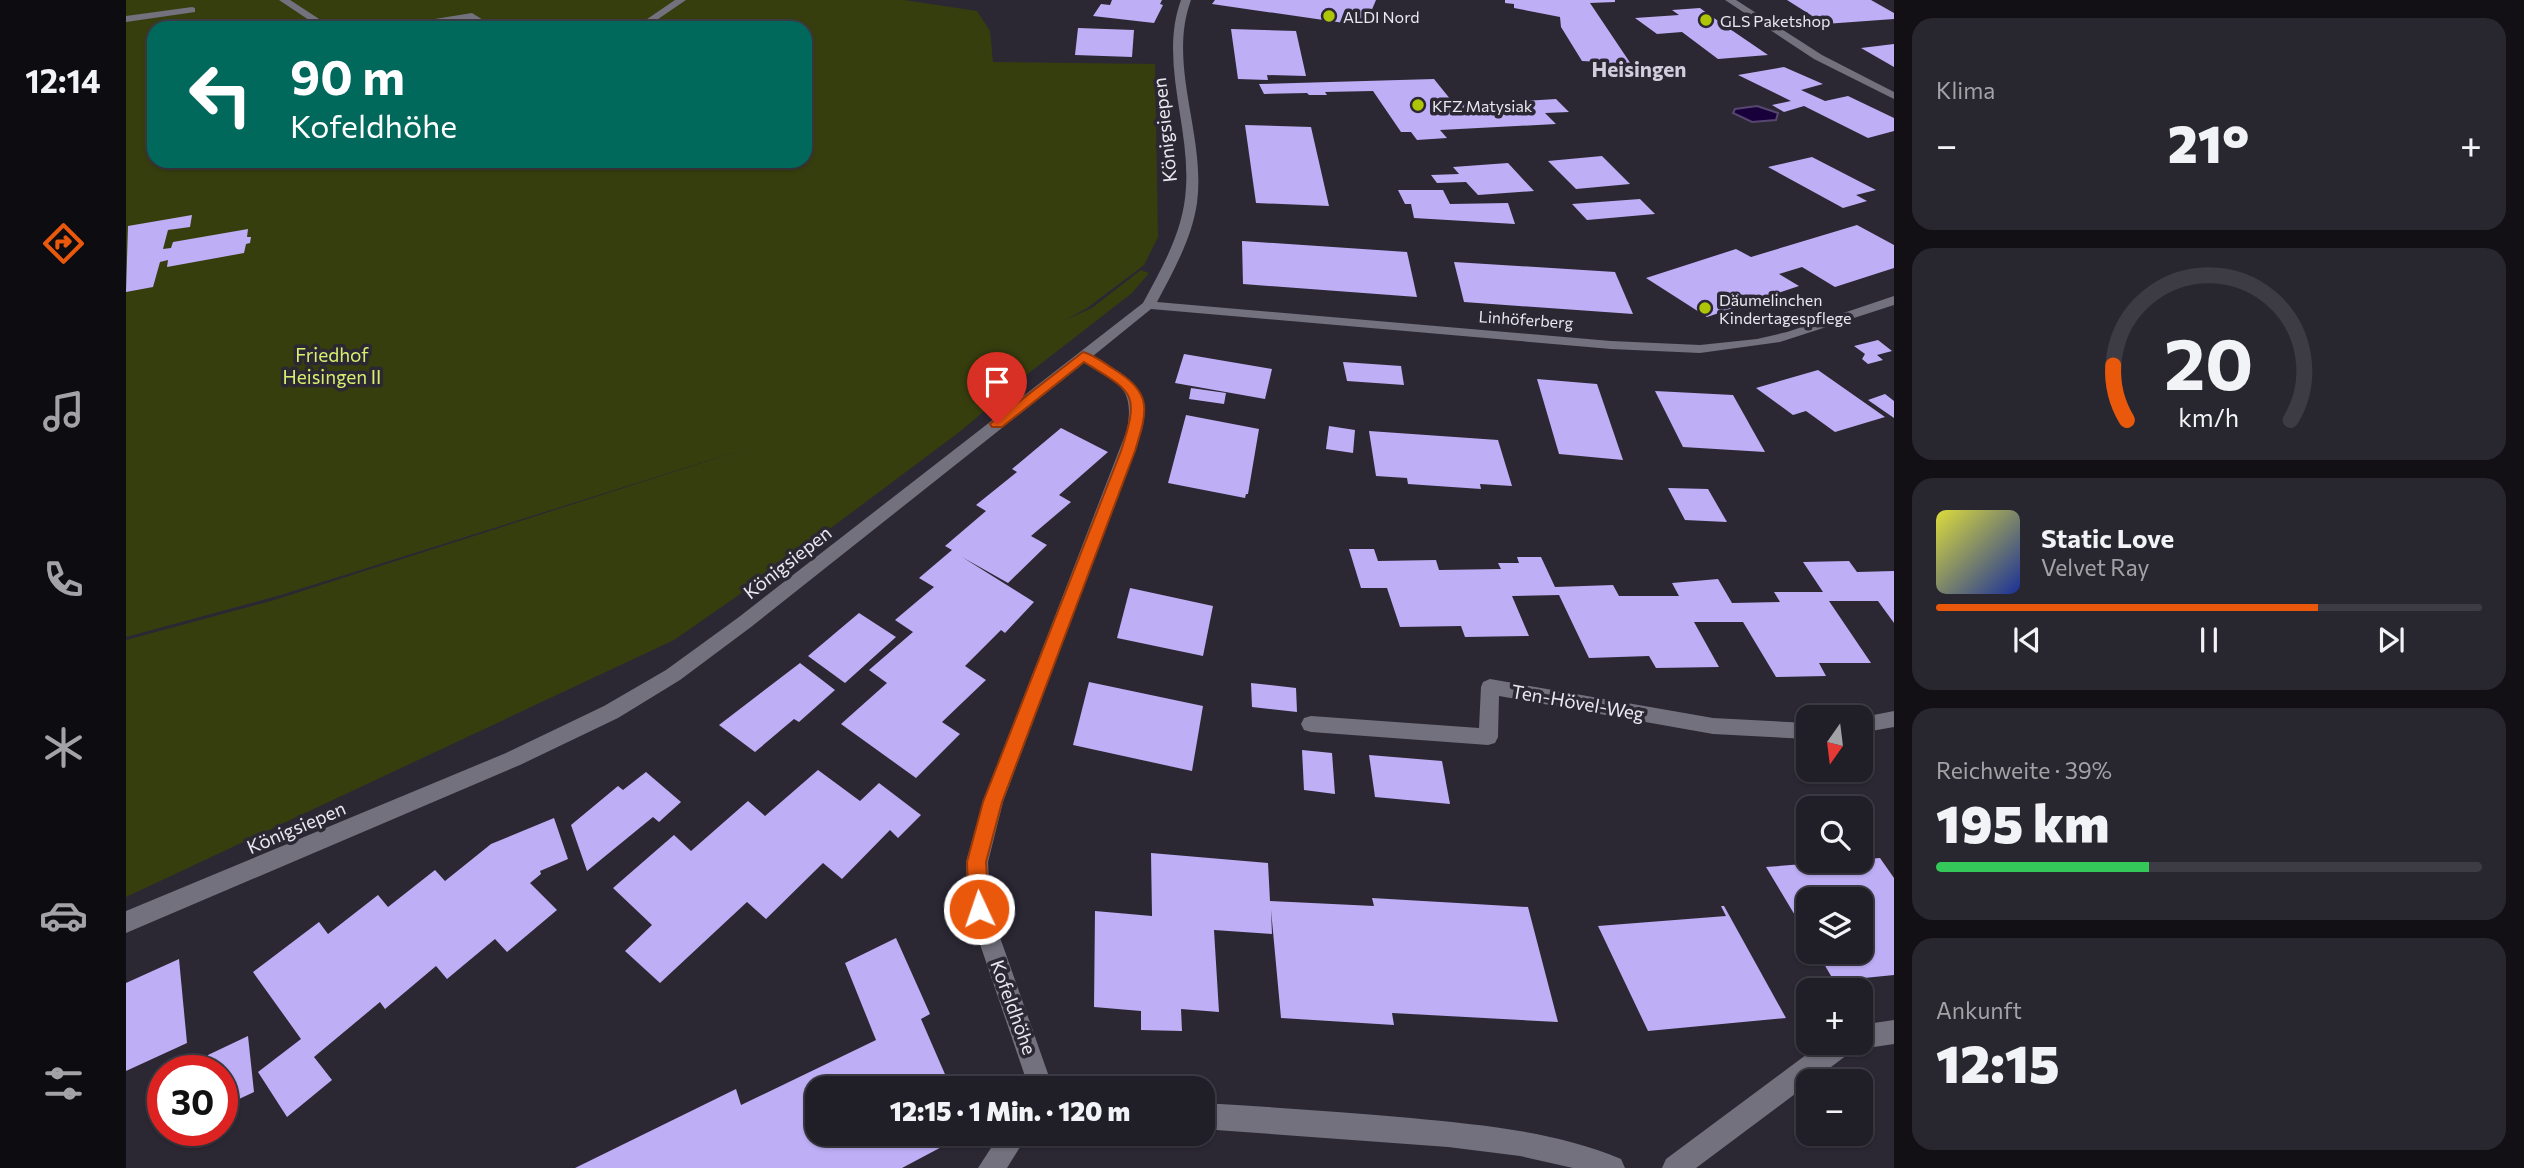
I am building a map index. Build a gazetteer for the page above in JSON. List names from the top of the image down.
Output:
{
  "streets": {
    "street": [
      "Königsiepen",
      "Linhöferberg",
      "Ten-Hövel-Weg",
      "Kofeldhöhe"
    ]
  },
  "crossings": [
    ["Königsiepen", "Linhöferberg"],
    ["Königsiepen", "Kofeldhöhe"]
  ],
  "districts": ["Heisingen"],
  "parks": ["Friedhof Heisingen II"],
  "places": [
    "ALDI Nord",
    "GLS Paketshop",
    "KFZ Matysiak",
    "Däumelinchen Kindertagespflege"
  ],
  "north": "bottom",
  "page": {
    "tabs": "12:14",
    "tile": [
      "Klima",
      ["Reichweite · 39%", "195 km"],
      ["Ankunft", "12:15"]
    ],
    "turn": ["90 m", "Kofeldhöhe"],
    "heat": ["−", "21°", "+"],
    "song": ["Static Love", "Velvet Ray"],
    "map_buttons": ["+", "−"],
    "limit": "30",
    "trip": "12:15 · 1 Min. · 120 m",
    "gauge": ["20", "km/h"]
  }
}
